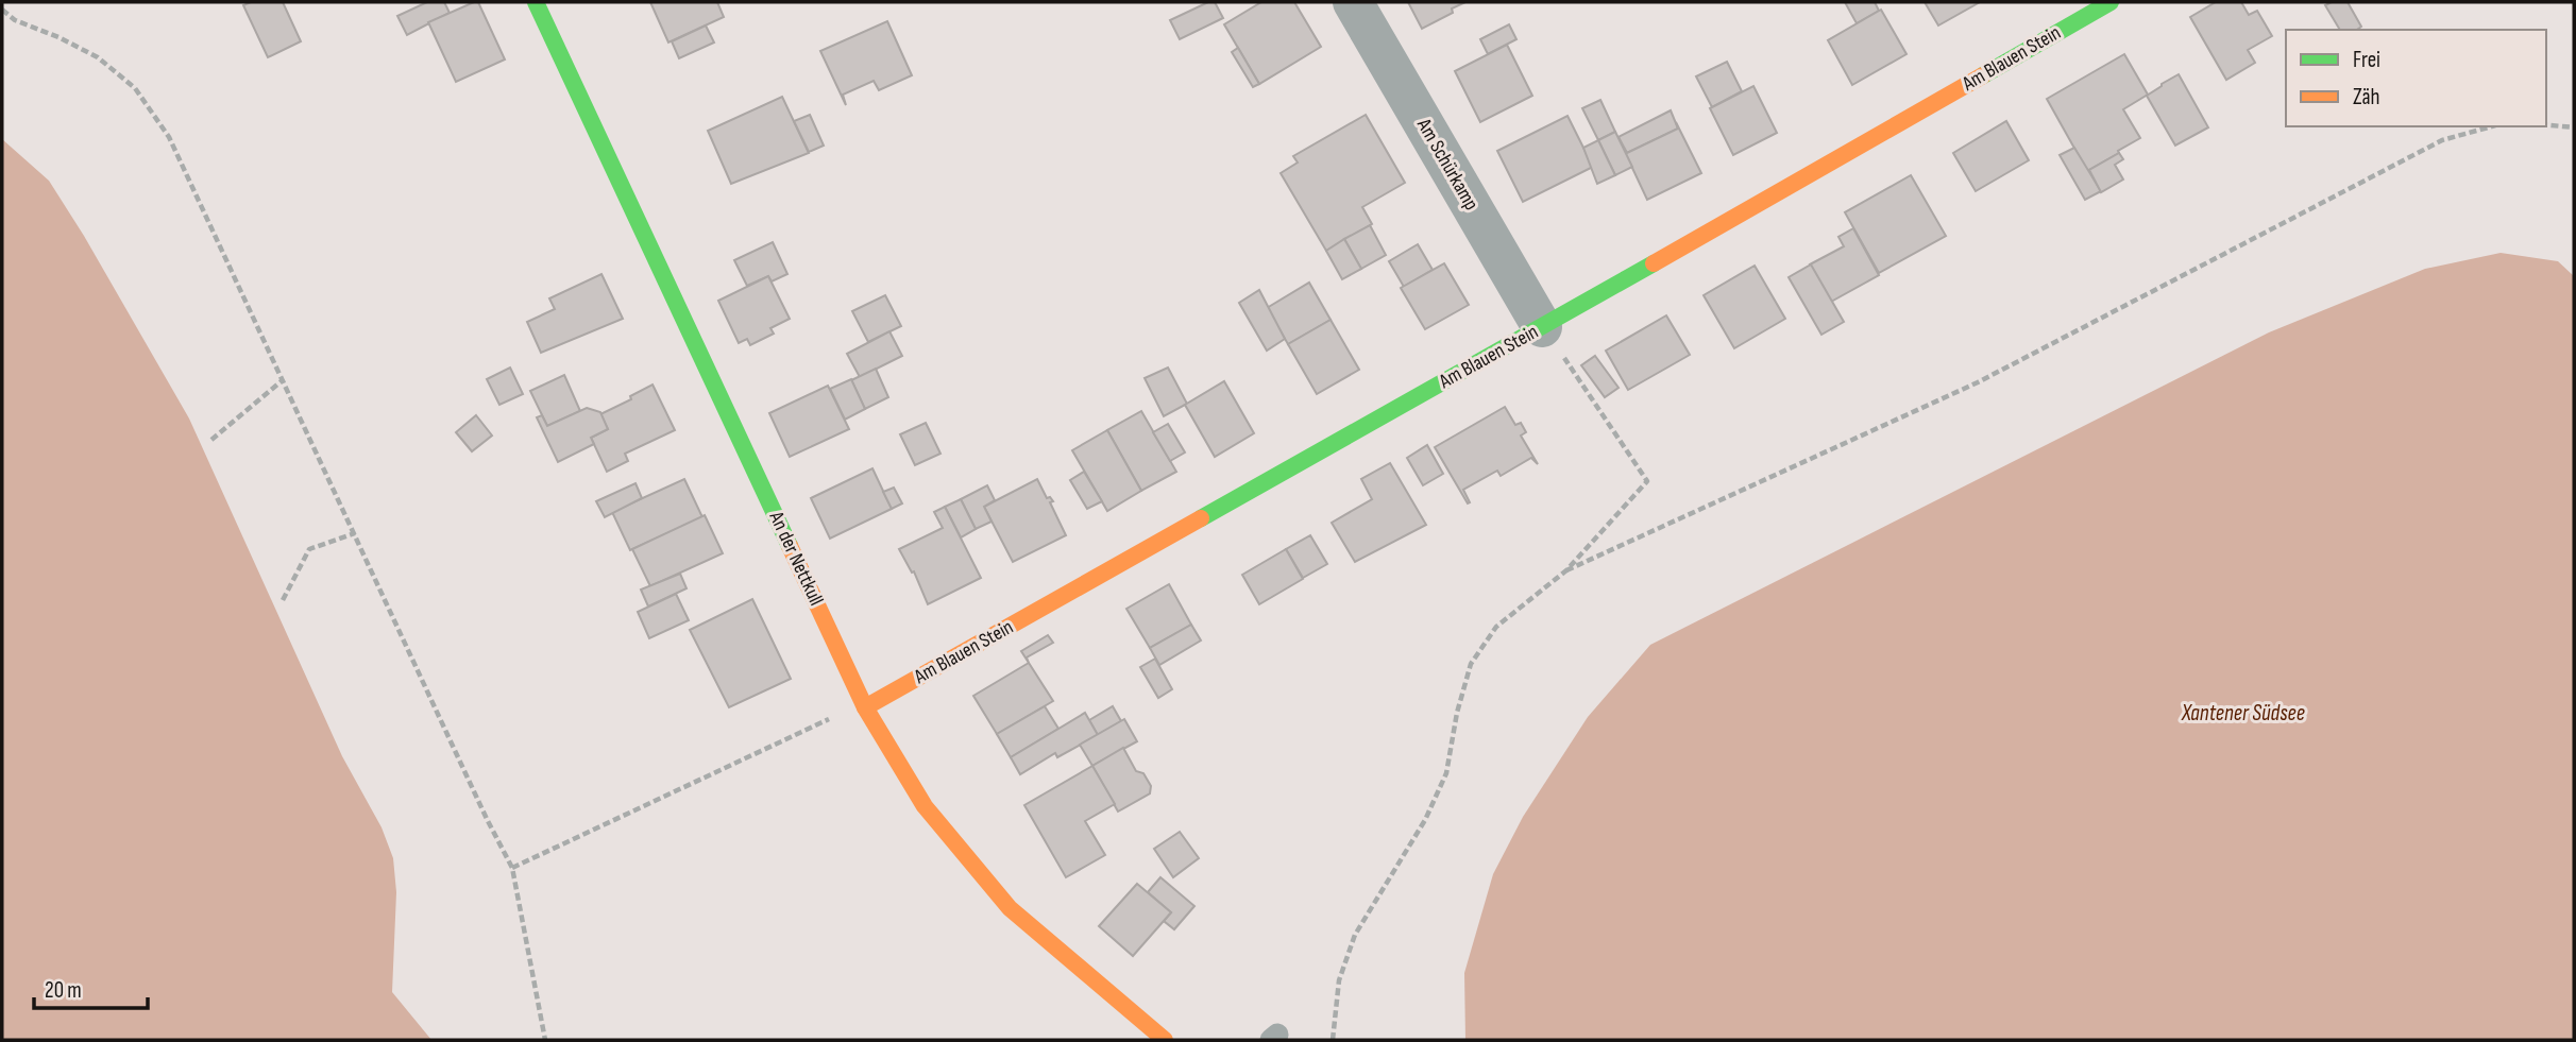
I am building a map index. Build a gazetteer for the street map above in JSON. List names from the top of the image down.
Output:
{
  "streets": {
    "street": ["Am Blauen Stein", "Am Schürkamp", "An der Nettkull"]
  },
  "crossings": [
    ["Am Blauen Stein", "Am Schürkamp"],
    ["Am Blauen Stein", "An der Nettkull"]
  ],
  "water": ["Xantener Südsee"],
  "legend": ["Frei", "Zäh"],
  "scale_bar": "20 m"
}
